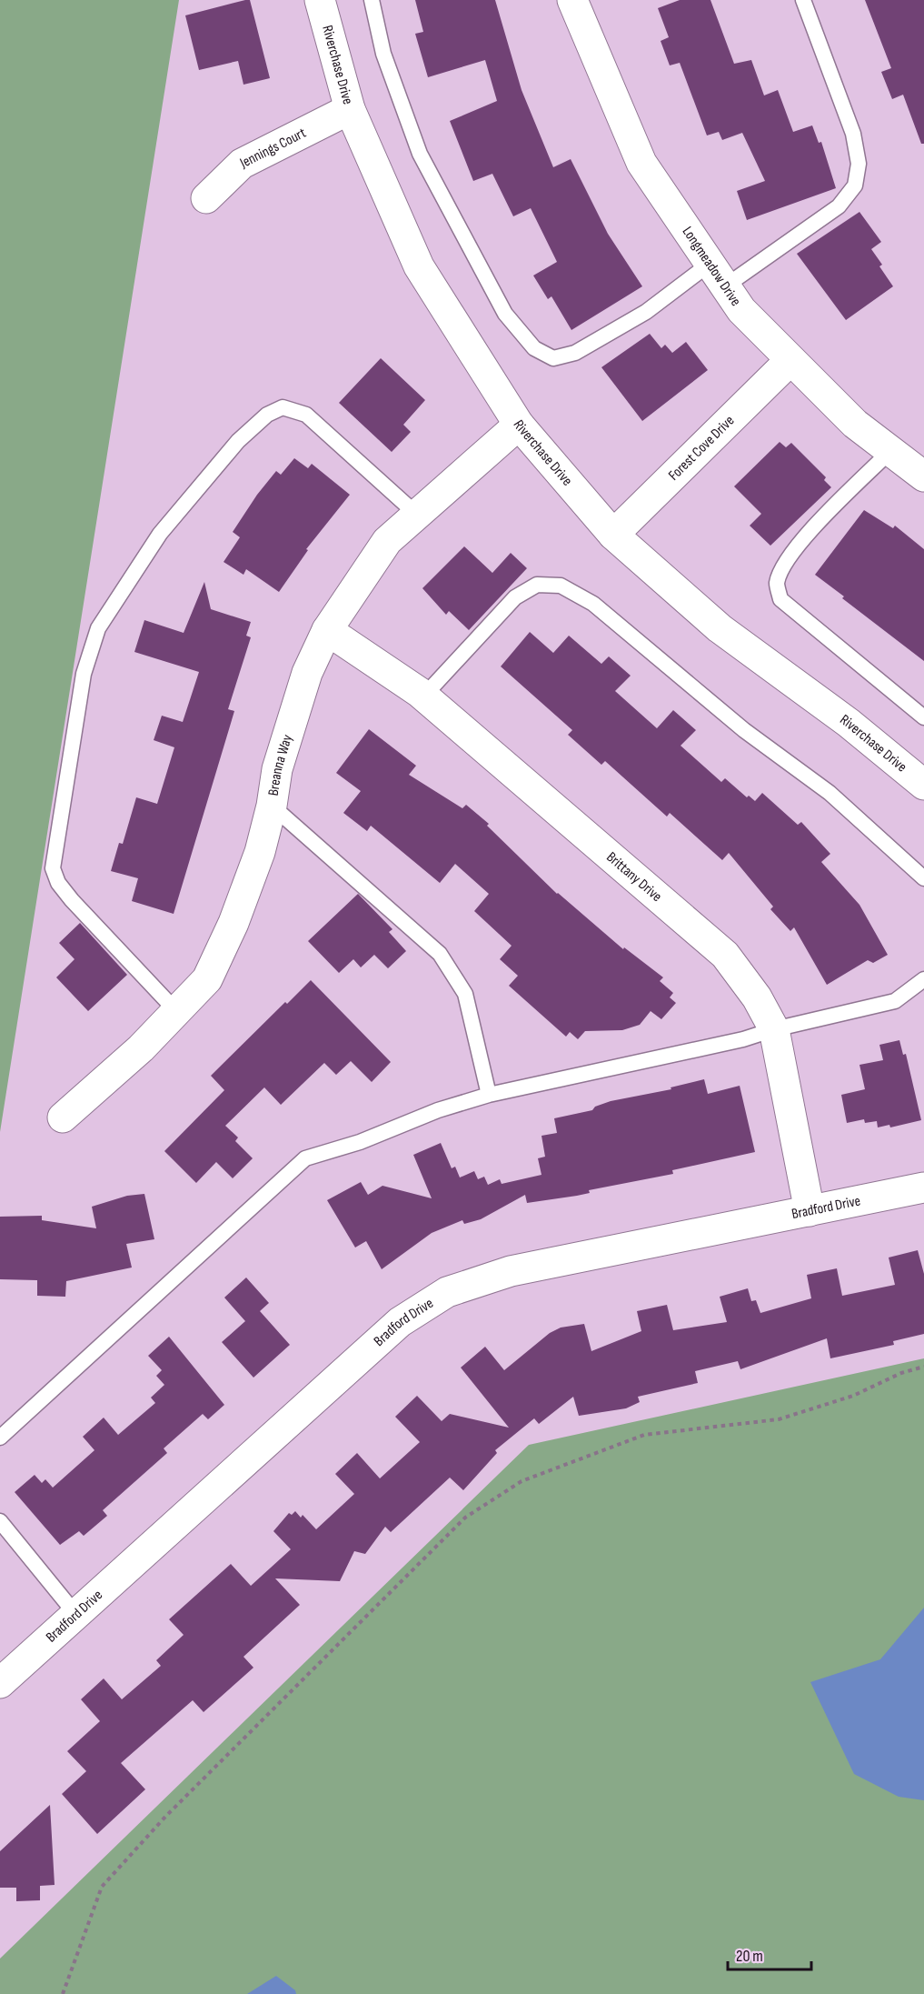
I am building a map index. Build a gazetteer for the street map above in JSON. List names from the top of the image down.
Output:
{
  "streets": {
    "street": [
      "Riverchase Drive",
      "Jennings Court",
      "Longmeadow Drive",
      "Forest Cove Drive",
      "Breanna Way",
      "Brittany Drive",
      "Bradford Drive"
    ]
  },
  "crossings": [
    ["Riverchase Drive", "Jennings Court"],
    ["Riverchase Drive", "Forest Cove Drive"],
    ["Riverchase Drive", "Breanna Way"],
    ["Longmeadow Drive", "Forest Cove Drive"],
    ["Breanna Way", "Brittany Drive"],
    ["Brittany Drive", "Bradford Drive"]
  ],
  "scale_bar": "20 m"
}
